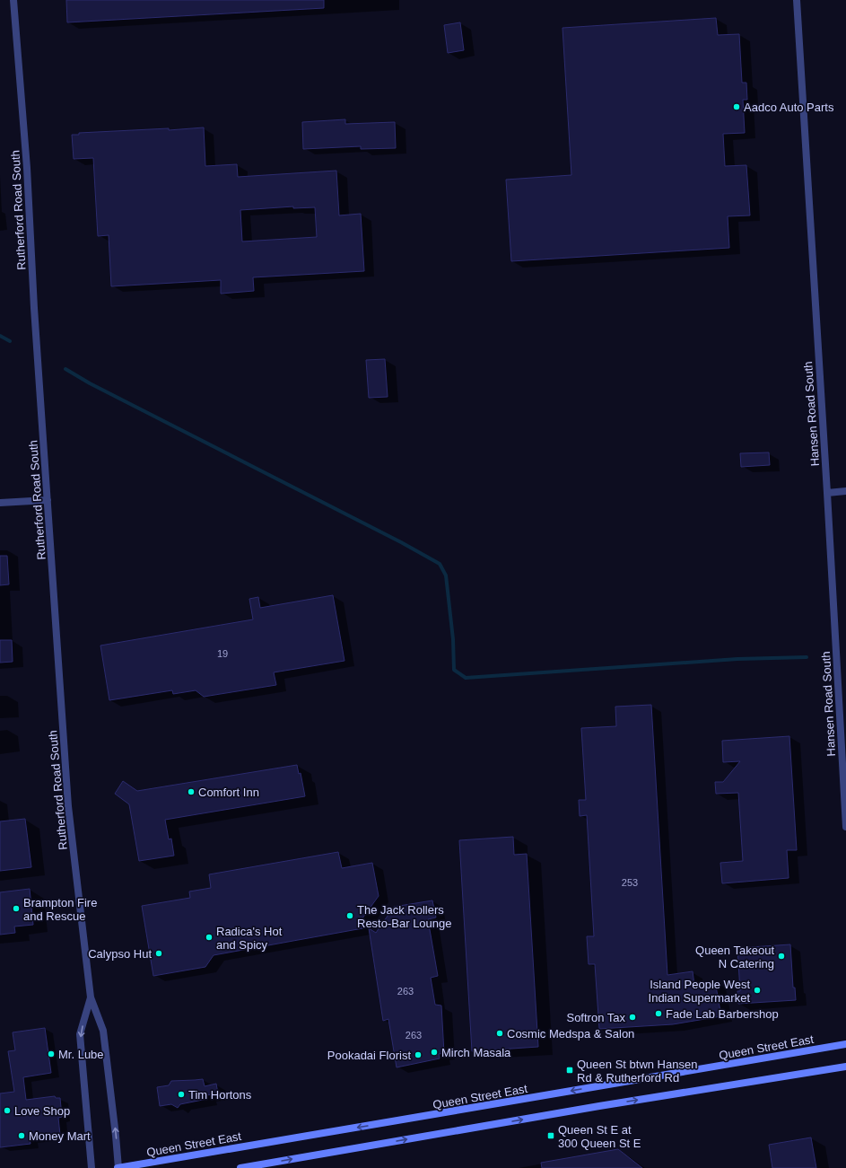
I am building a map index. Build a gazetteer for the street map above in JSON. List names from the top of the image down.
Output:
{
  "streets": {
    "main road": ["Queen Street East"],
    "street": ["Rutherford Road South", "Hansen Road South"]
  },
  "crossings": [
    ["Rutherford Road South", "Queen Street East"]
  ],
  "places": {
    "other": [
      "Aadco Auto Parts",
      "Comfort Inn",
      "Brampton Fire and Rescue",
      "The Jack Rollers Resto-Bar Lounge",
      "Radica's Hot and Spicy",
      "Calypso Hut",
      "Queen Takeout N Catering",
      "Island People West Indian Supermarket",
      "Fade Lab Barbershop",
      "Softron Tax",
      "Cosmic Medspa & Salon",
      "Mirch Masala",
      "Mr. Lube",
      "Pookadai Florist",
      "Tim Hortons",
      "Love Shop",
      "Money Mart"
    ],
    "transit": ["Queen St btwn Hansen Rd & Rutherford Rd", "Queen St E at 300 Queen St E"]
  },
  "house_numbers": [
    "19",
    "253",
    "263",
    "263"
  ]
}
